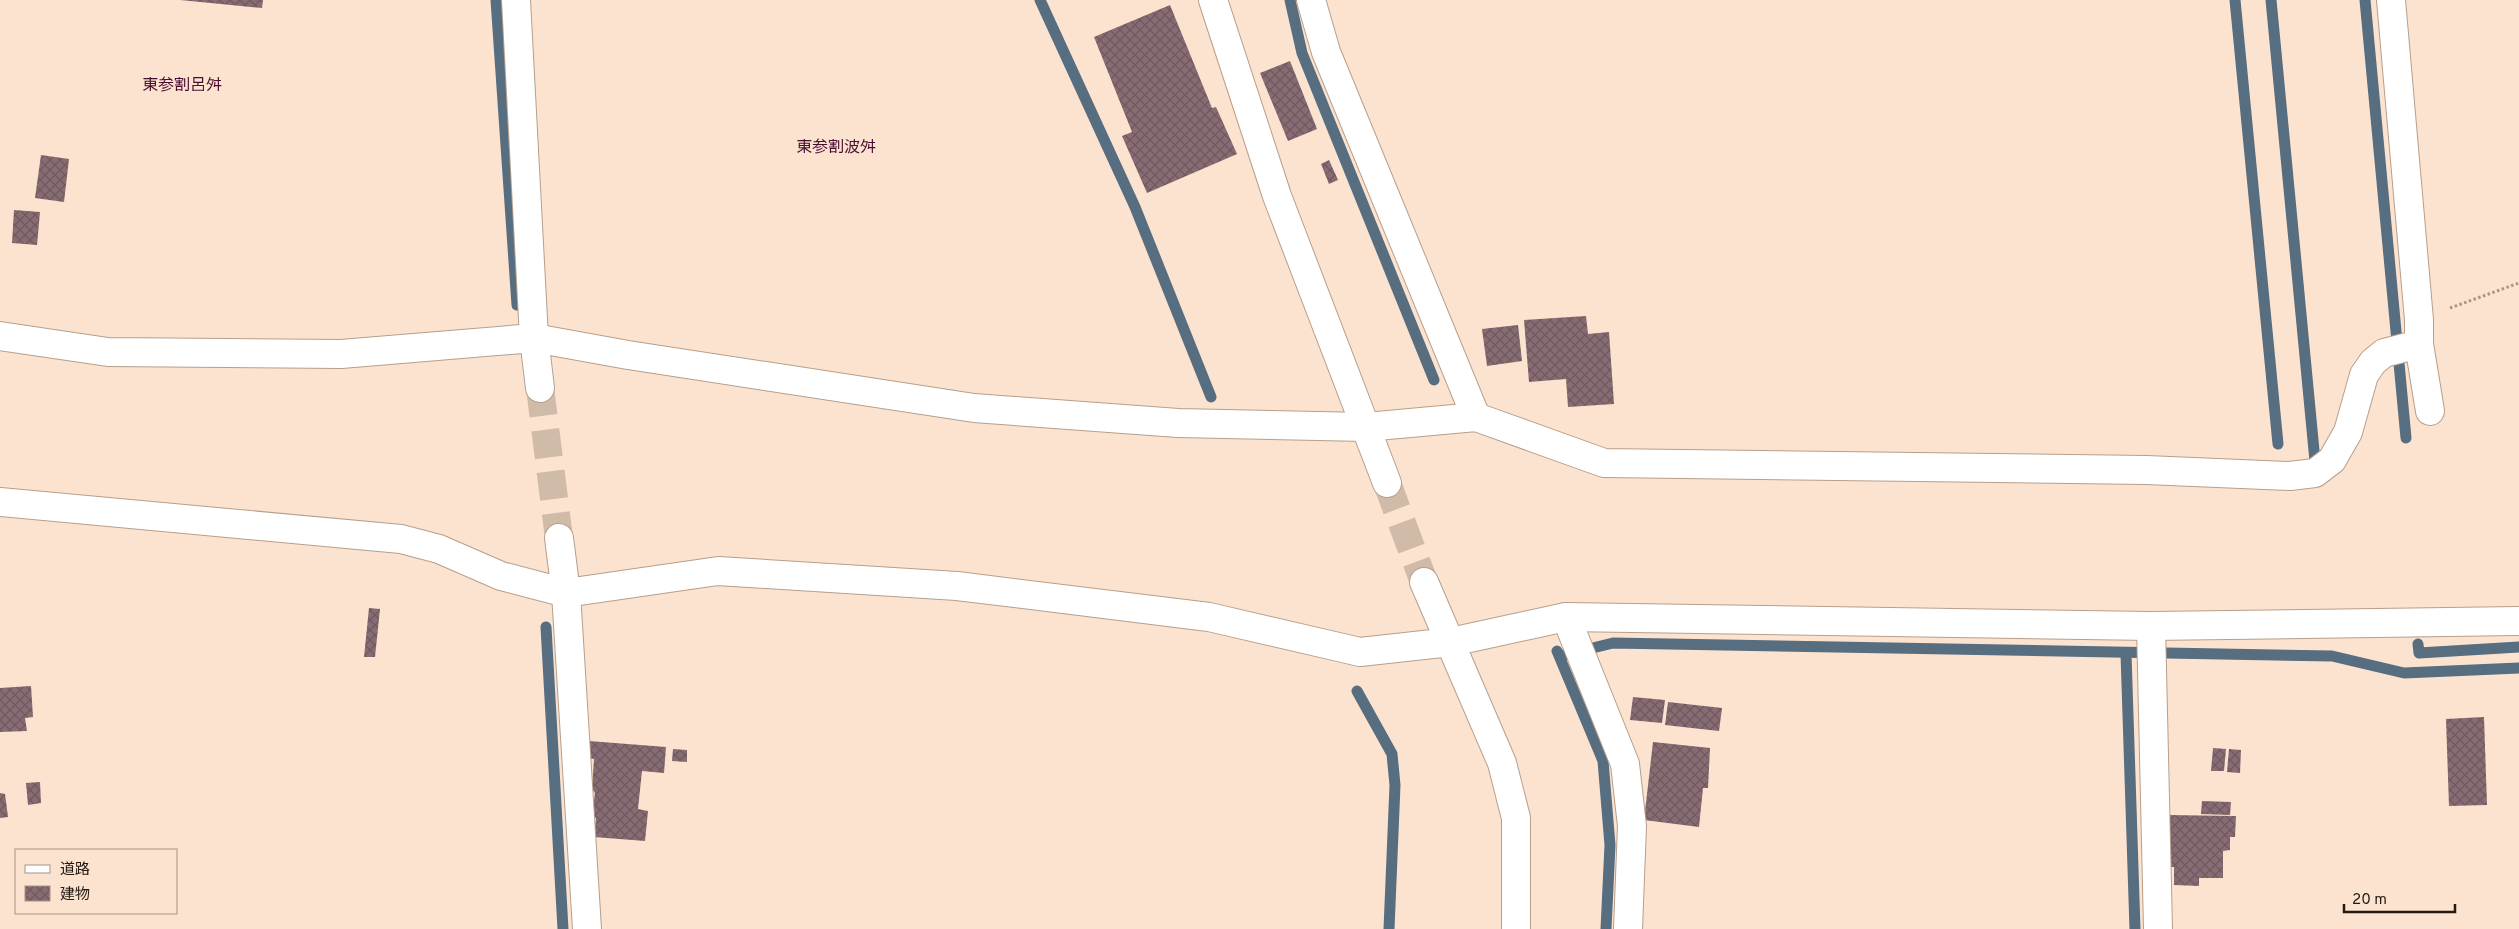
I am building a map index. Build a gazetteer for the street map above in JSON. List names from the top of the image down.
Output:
{
  "districts": ["東参割呂舛", "東参割波舛"],
  "legend": ["道路", "建物"],
  "scale_bar": "20 m"
}
